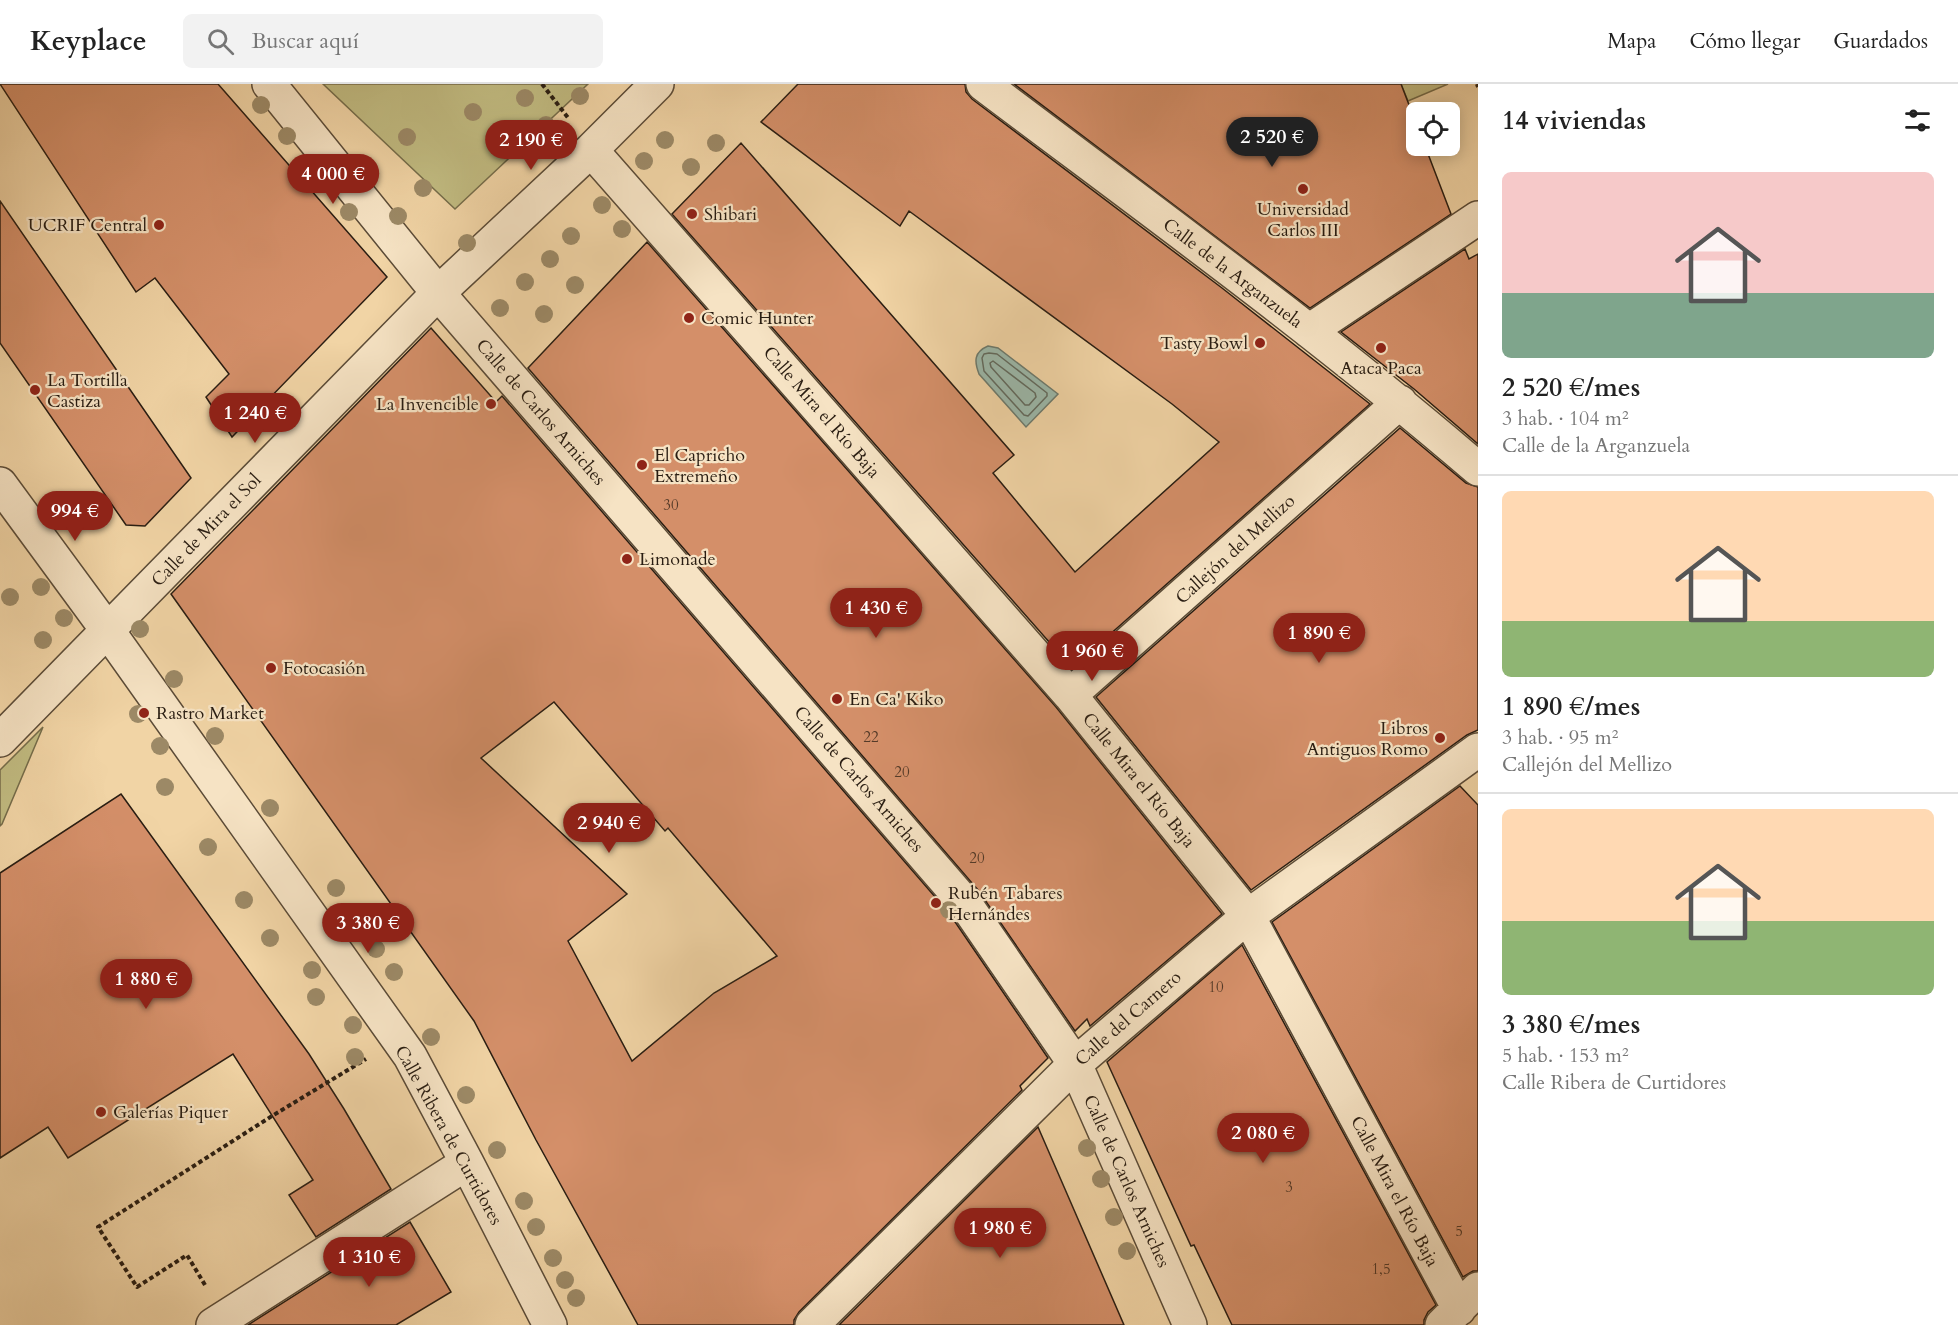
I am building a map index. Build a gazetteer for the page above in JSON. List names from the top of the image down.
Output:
{
  "streets": {
    "street": [
      "Calle de la Arganzuela",
      "Calle de Carlos Arniches",
      "Calle Mira el Río Baja",
      "Calle de Mira el Sol",
      "Callejón del Mellizo",
      "Calle del Carnero",
      "Calle Ribera de Curtidores"
    ]
  },
  "crossings": [
    ["Calle de la Arganzuela", "Callejón del Mellizo"],
    ["Calle de Carlos Arniches", "Calle de Mira el Sol"],
    ["Calle de Carlos Arniches", "Calle del Carnero"],
    ["Calle Mira el Río Baja", "Calle de Mira el Sol"],
    ["Calle Mira el Río Baja", "Callejón del Mellizo"],
    ["Calle Mira el Río Baja", "Calle del Carnero"],
    ["Calle de Mira el Sol", "Calle Ribera de Curtidores"]
  ],
  "places": [
    "Universidad Carlos III",
    "Shibari",
    "UCRIF Central",
    "Comic Hunter",
    "Tasty Bowl",
    "Ataca Paca",
    "La Tortilla Castiza",
    "La Invencible",
    "El Capricho Extremeño",
    "Limonade",
    "Fotocasión",
    "En Ca' Kiko",
    "Rastro Market",
    "Libros Antiguos Romo",
    "Rubén Tabares Hernándes",
    "Galerías Piquer"
  ],
  "house_numbers": [
    "30",
    "22",
    "20",
    "20",
    "10",
    "3",
    "5",
    "1,5"
  ],
  "page": {
    "header": "Keyplace",
    "search": "Buscar aquí",
    "nav": ["Mapa", "Cómo llegar", "Guardados"],
    "heading": "14 viviendas",
    "price": [
      "2 520 €",
      "2 190 €",
      "4 000 €",
      "1 240 €",
      "994 €",
      "1 430 €",
      "1 890 €",
      "1 960 €",
      "2 940 €",
      "3 380 €",
      "1 880 €",
      "2 080 €",
      "1 980 €",
      "1 310 €"
    ],
    "list": [
      {
        "name": "2 520 €/mes",
        "note": "3 hab. · 104 m² · Calle de la Arganzuela"
      },
      {
        "name": "1 890 €/mes",
        "note": "3 hab. · 95 m² · Callejón del Mellizo"
      },
      {
        "name": "3 380 €/mes",
        "note": "5 hab. · 153 m² · Calle Ribera de Curtidores"
      }
    ]
  }
}
